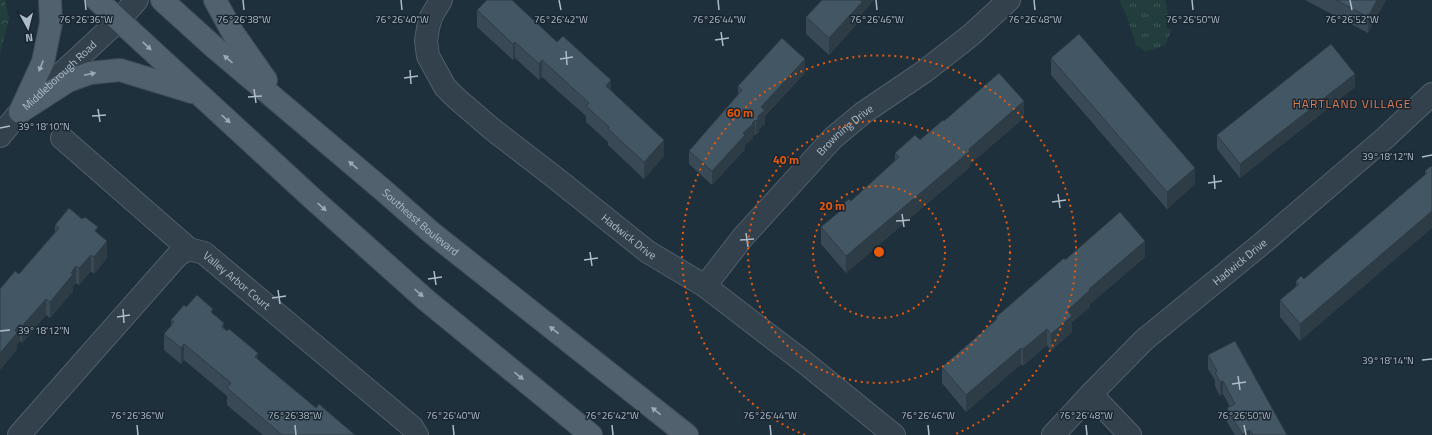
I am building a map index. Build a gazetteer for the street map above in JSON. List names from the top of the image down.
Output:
{
  "streets": {
    "main road": ["Southeast Boulevard"],
    "street": [
      "Middleborough Road",
      "Browning Drive",
      "Hadwick Drive",
      "Valley Arbor Court"
    ]
  },
  "crossings": [
    ["Browning Drive", "Hadwick Drive"]
  ],
  "districts": ["HARTLAND VILLAGE"],
  "north": "bottom",
  "coordinates": [
    "76°26'36\"W",
    "76°26'38\"W",
    "76°26'40\"W",
    "76°26'42\"W",
    "76°26'44\"W",
    "76°26'46\"W",
    "76°26'48\"W",
    "76°26'50\"W",
    "76°26'52\"W",
    "39°18'10\"N",
    "39°18'12\"N",
    "39°18'14\"N"
  ],
  "rings": ["60 m", "40 m", "20 m"]
}
